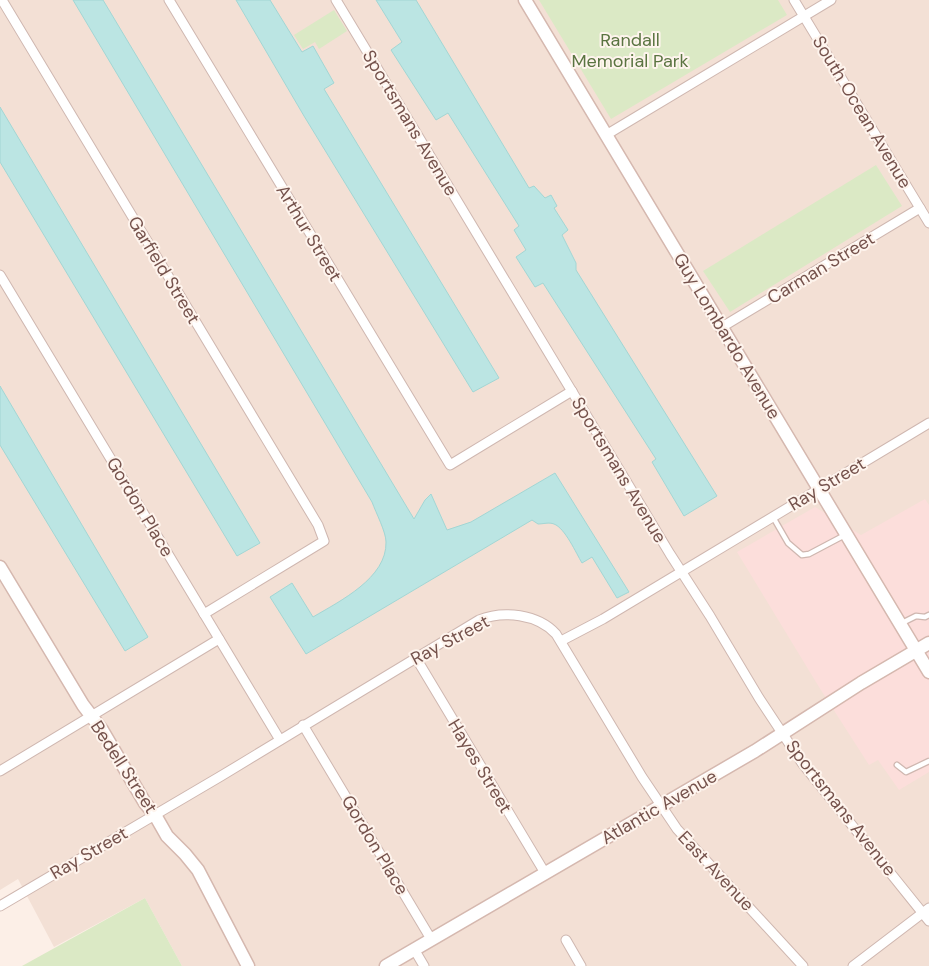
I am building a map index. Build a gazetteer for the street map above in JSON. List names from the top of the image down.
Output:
{
  "streets": {
    "street": [
      "South Ocean Avenue",
      "Sportsmans Avenue",
      "Arthur Street",
      "Carman Street",
      "Garfield Street",
      "Guy Lombardo Avenue",
      "Ray Street",
      "Gordon Place",
      "Hayes Street",
      "Bedell Street",
      "Atlantic Avenue",
      "East Avenue"
    ]
  },
  "crossings": [
    ["South Ocean Avenue", "Carman Street"],
    ["Sportsmans Avenue", "Arthur Street"],
    ["Sportsmans Avenue", "Ray Street"],
    ["Sportsmans Avenue", "Atlantic Avenue"],
    ["Carman Street", "Guy Lombardo Avenue"],
    ["Garfield Street", "Gordon Place"],
    ["Guy Lombardo Avenue", "Ray Street"],
    ["Guy Lombardo Avenue", "Atlantic Avenue"],
    ["Ray Street", "Gordon Place"],
    ["Ray Street", "Hayes Street"],
    ["Ray Street", "Bedell Street"],
    ["Ray Street", "East Avenue"],
    ["Gordon Place", "Atlantic Avenue"],
    ["Hayes Street", "Atlantic Avenue"],
    ["Atlantic Avenue", "East Avenue"]
  ],
  "parks": ["Randall Memorial Park"]
}
